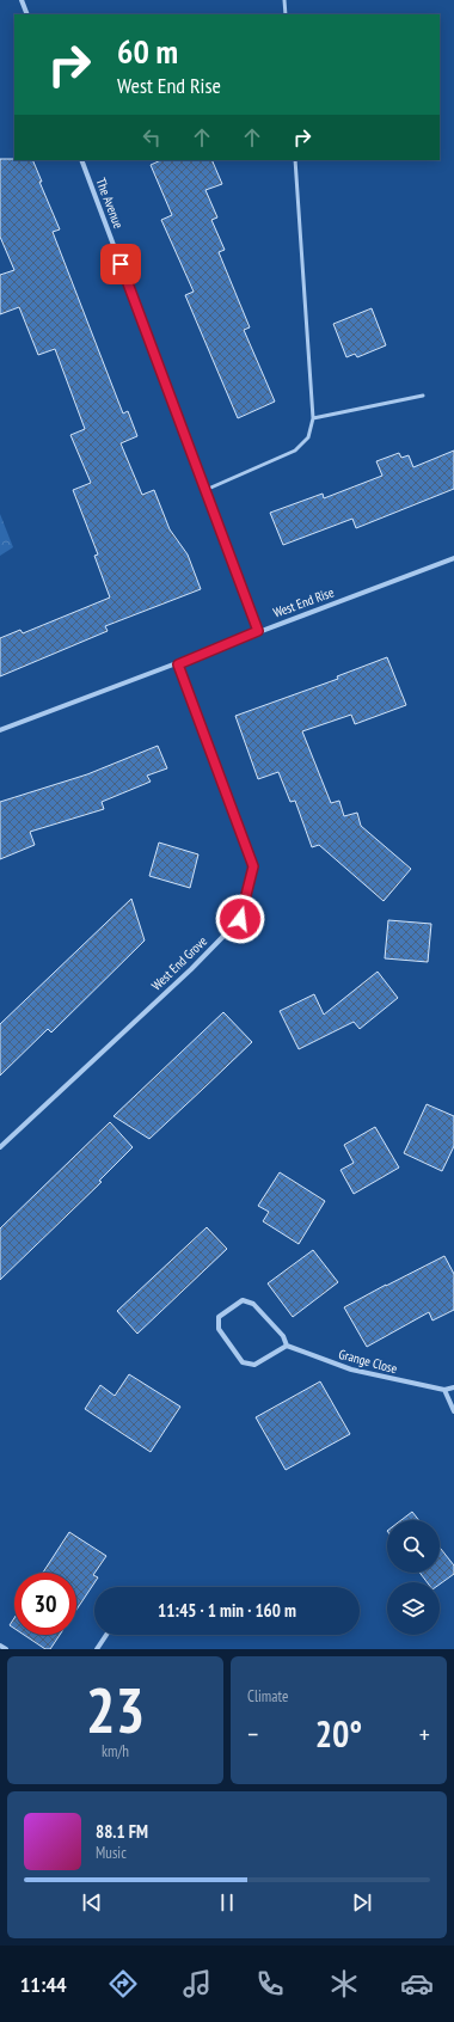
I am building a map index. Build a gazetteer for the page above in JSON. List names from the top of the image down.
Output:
{
  "streets": {
    "street": [
      "The Avenue",
      "West End Rise",
      "West End Grove",
      "Grange Close"
    ]
  },
  "crossings": [
    ["The Avenue", "West End Rise"],
    ["West End Rise", "West End Grove"]
  ],
  "page": {
    "turn": ["60 m", "West End Rise"],
    "limit": "30",
    "trip": "11:45 · 1 min · 160 m",
    "tile": [
      ["23", "km/h"],
      "Climate"
    ],
    "heat": ["−", "20°", "+"],
    "song": ["88.1 FM", "Music"],
    "tabs": "11:44"
  }
}
